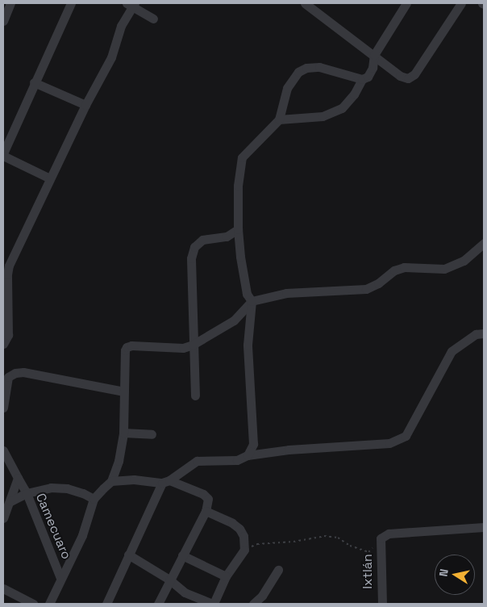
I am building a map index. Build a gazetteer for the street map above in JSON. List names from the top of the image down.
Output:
{
  "streets": {
    "street": ["Camecuaro", "Ixtlán"]
  },
  "north": "left"
}
